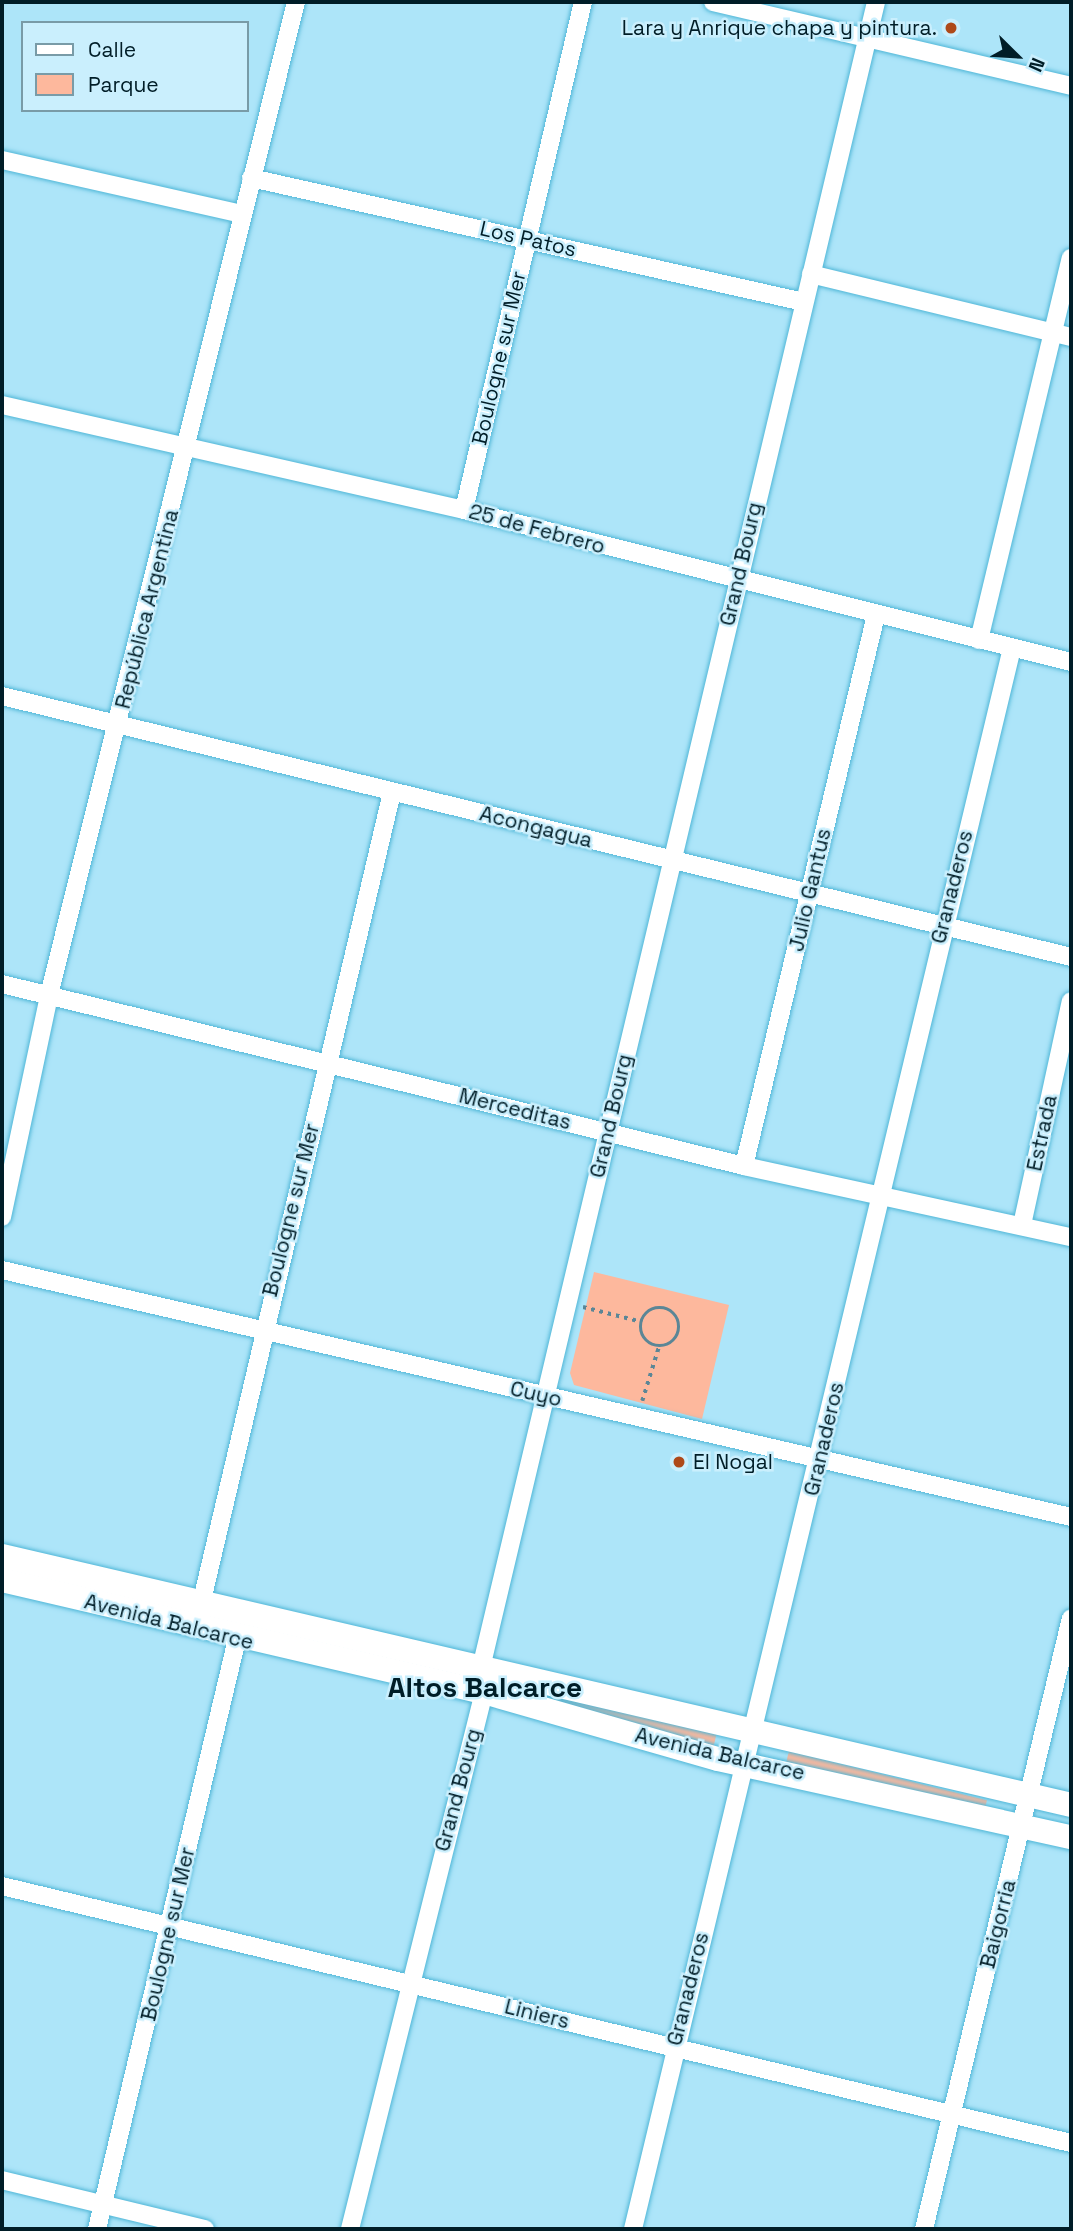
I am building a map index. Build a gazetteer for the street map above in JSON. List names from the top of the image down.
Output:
{
  "streets": {
    "main road": ["Avenida Balcarce"],
    "street": [
      "Los Patos",
      "Boulogne sur Mer",
      "25 de Febrero",
      "Grand Bourg",
      "República Argentina",
      "Acongagua",
      "Granaderos",
      "Julio Gantus",
      "Merceditas",
      "Estrada",
      "Cuyo",
      "Baigorria",
      "Liniers"
    ]
  },
  "crossings": [
    ["Los Patos", "Boulogne sur Mer"],
    ["Los Patos", "Grand Bourg"],
    ["Los Patos", "República Argentina"],
    ["Boulogne sur Mer", "25 de Febrero"],
    ["Boulogne sur Mer", "Acongagua"],
    ["Boulogne sur Mer", "Merceditas"],
    ["Boulogne sur Mer", "Cuyo"],
    ["Boulogne sur Mer", "Avenida Balcarce"],
    ["Boulogne sur Mer", "Liniers"],
    ["25 de Febrero", "Grand Bourg"],
    ["25 de Febrero", "República Argentina"],
    ["25 de Febrero", "Granaderos"],
    ["25 de Febrero", "Julio Gantus"],
    ["Grand Bourg", "Acongagua"],
    ["Grand Bourg", "Merceditas"],
    ["Grand Bourg", "Cuyo"],
    ["Grand Bourg", "Avenida Balcarce"],
    ["Grand Bourg", "Liniers"],
    ["República Argentina", "Acongagua"],
    ["República Argentina", "Merceditas"],
    ["Acongagua", "Granaderos"],
    ["Acongagua", "Julio Gantus"],
    ["Granaderos", "Merceditas"],
    ["Granaderos", "Cuyo"],
    ["Granaderos", "Avenida Balcarce"],
    ["Granaderos", "Liniers"],
    ["Julio Gantus", "Merceditas"],
    ["Merceditas", "Estrada"],
    ["Avenida Balcarce", "Baigorria"],
    ["Baigorria", "Liniers"]
  ],
  "districts": ["Altos Balcarce"],
  "places": ["Lara y Anrique chapa y pintura.", "El Nogal"],
  "legend": ["Calle", "Parque"],
  "north": "bottom right"
}
